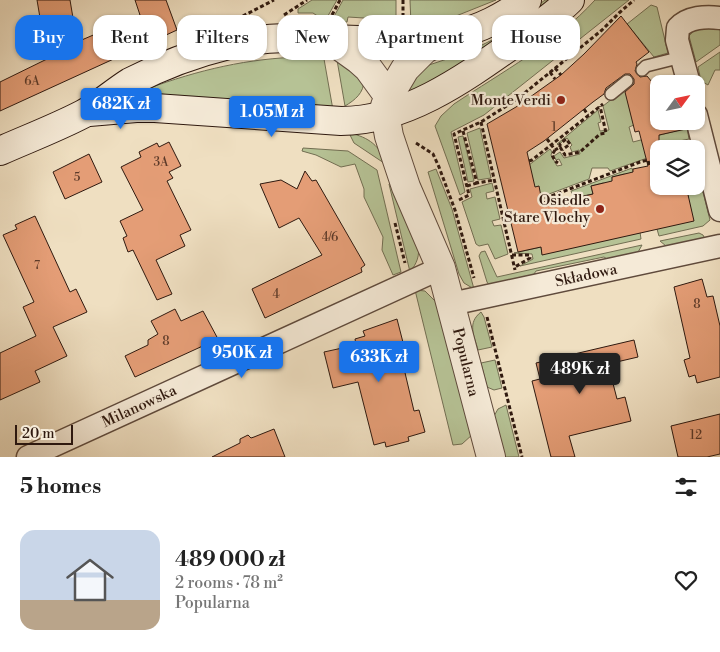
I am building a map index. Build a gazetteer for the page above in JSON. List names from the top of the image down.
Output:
{
  "streets": {
    "main road": ["Popularna"],
    "street": ["Składowa", "Milanowska"]
  },
  "crossings": [
    ["Składowa", "Popularna"],
    ["Popularna", "Milanowska"]
  ],
  "places": ["MonteVerdi", "Osiedle Stare Vlochy"],
  "house_numbers": [
    "6A",
    "1",
    "3A",
    "5",
    "4/6",
    "7",
    "4",
    "8",
    "8",
    "12"
  ],
  "scale_bar": "20 m",
  "north": "top right",
  "page": {
    "chip": [
      "Buy",
      "Rent",
      "Filters",
      "New",
      "Apartment",
      "House"
    ],
    "price": [
      "682K zł",
      "1.05M zł",
      "950K zł",
      "633K zł",
      "489K zł"
    ],
    "scale": "20 m",
    "heading": "5 homes",
    "list": [
      {
        "name": "489 000 zł",
        "note": "2 rooms · 78 m² · Popularna"
      }
    ]
  }
}
